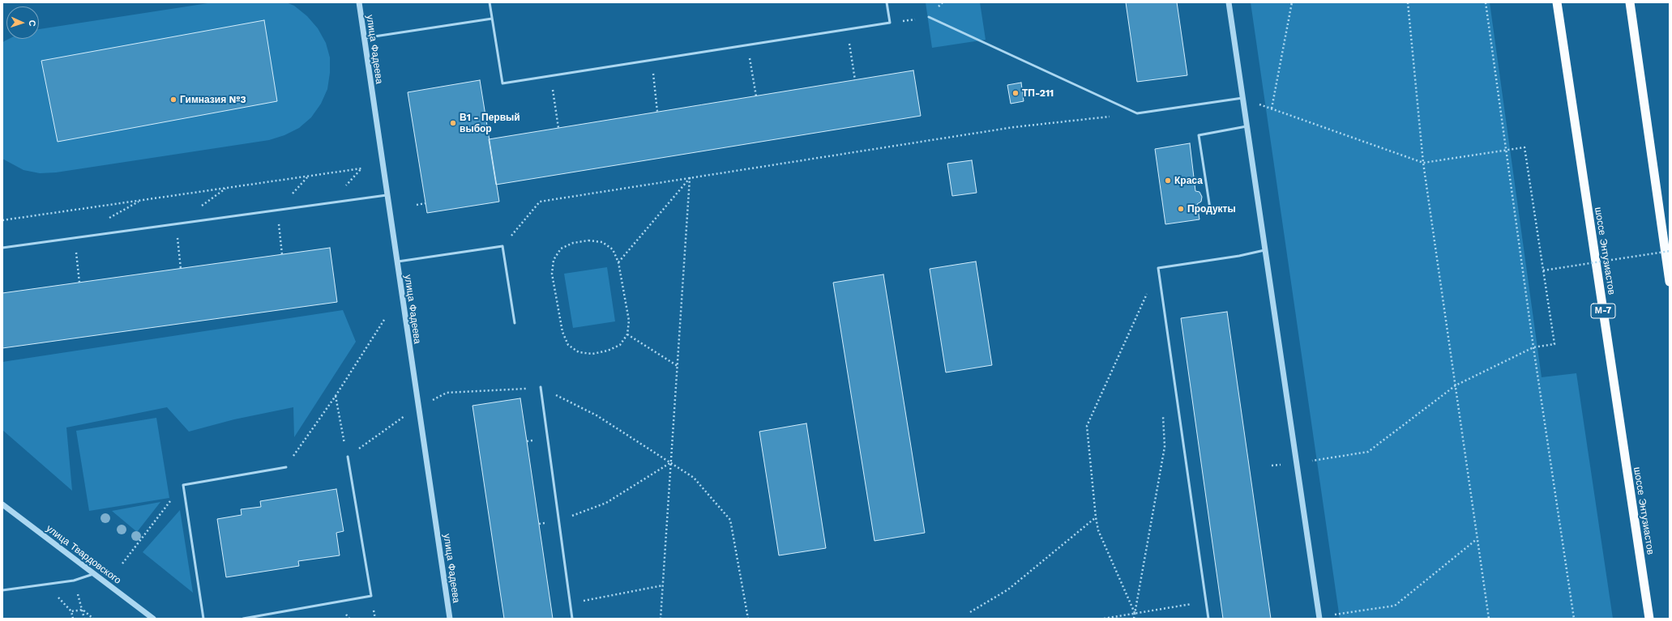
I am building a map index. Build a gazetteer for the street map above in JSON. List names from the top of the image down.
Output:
{
  "streets": {
    "highway": ["шоссе Энтузиастов", "М-7"],
    "street": ["улица Фадеева", "улица Твардовского"]
  },
  "places": [
    "ТП-211",
    "Гимназия №3",
    "В1 - Первый выбор",
    "Краса",
    "Продукты"
  ],
  "north": "right"
}
